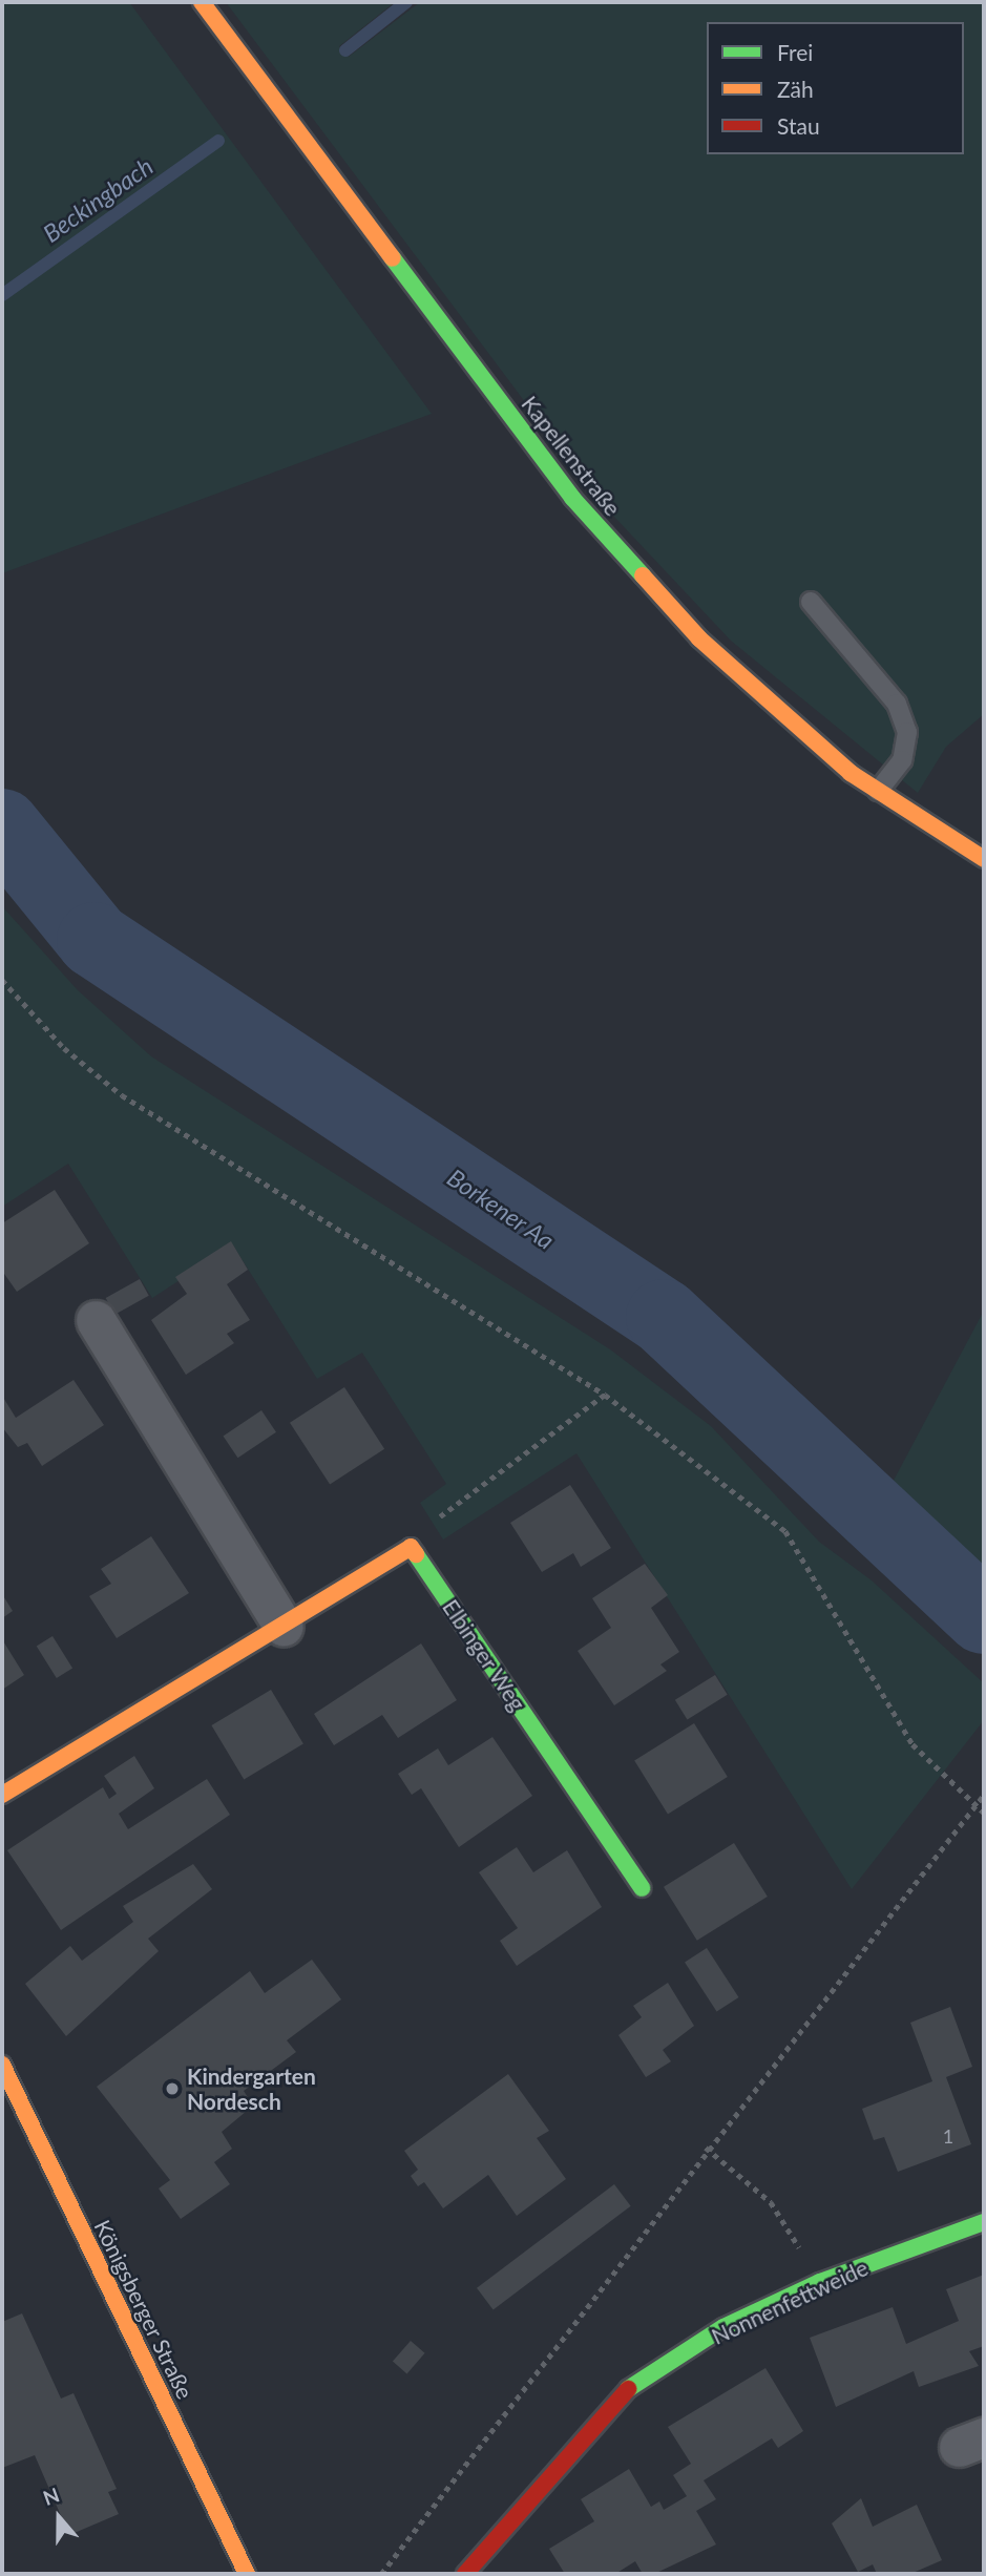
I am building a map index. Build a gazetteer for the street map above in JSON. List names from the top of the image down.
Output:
{
  "streets": {
    "street": [
      "Kapellenstraße",
      "Elbinger Weg",
      "Nonnenfettweide",
      "Königsberger Straße"
    ]
  },
  "water": ["Beckingbach", "Borkener Aa"],
  "places": ["Kindergarten Nordesch"],
  "house_numbers": ["1"],
  "legend": ["Frei", "Zäh", "Stau"],
  "north": "top"
}
